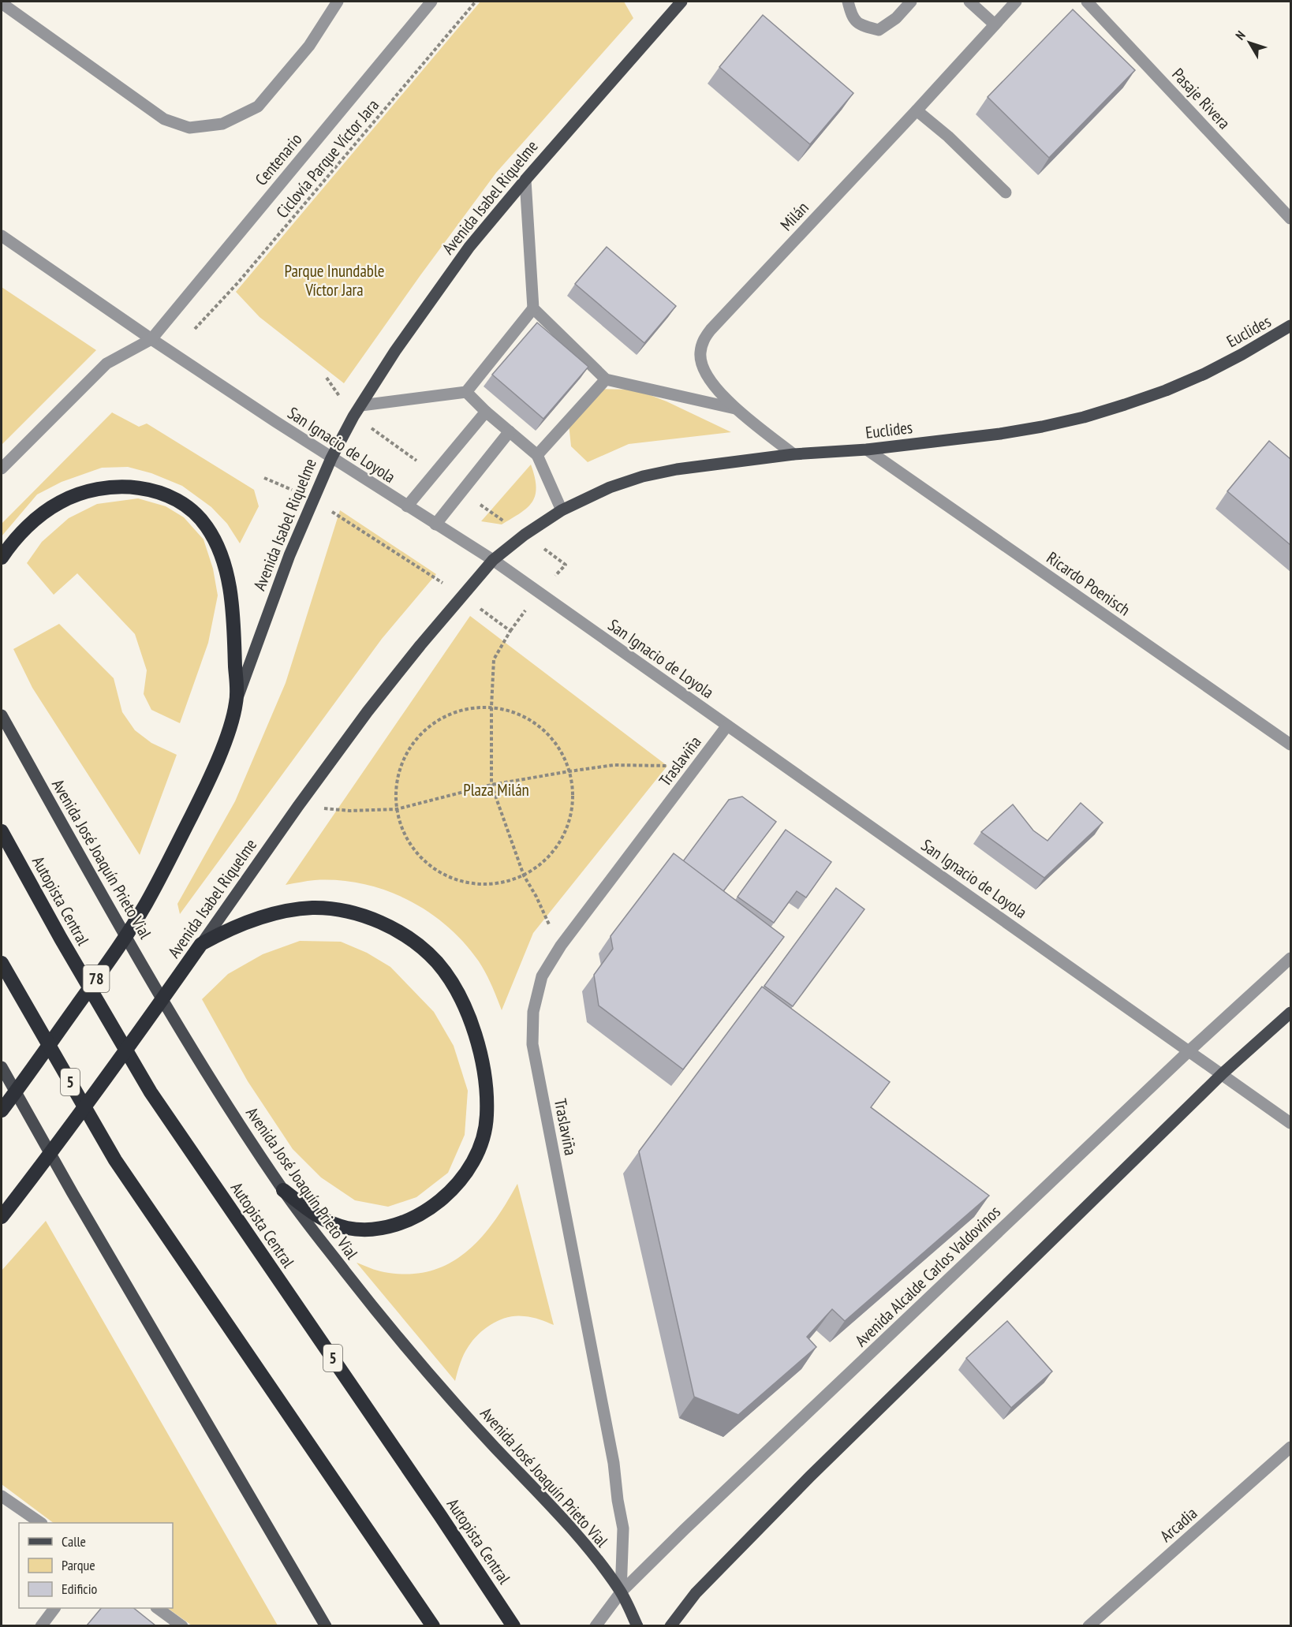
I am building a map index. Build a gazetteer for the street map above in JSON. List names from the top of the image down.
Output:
{
  "streets": {
    "highway": [
      "Avenida Isabel Riquelme",
      "Autopista Central",
      "78",
      "5"
    ],
    "main road": ["Euclides", "Avenida José Joaquín Prieto Vial"],
    "street": [
      "Pasaje Rivera",
      "Centenario",
      "Milán",
      "San Ignacio de Loyola",
      "Ricardo Poenisch",
      "Traslaviña",
      "Avenida Alcalde Carlos Valdovinos",
      "Arcadia"
    ],
    "path": ["Ciclovía Parque Víctor Jara"]
  },
  "crossings": [
    ["Centenario", "San Ignacio de Loyola"],
    ["Avenida Isabel Riquelme", "Euclides"],
    ["Avenida Isabel Riquelme", "San Ignacio de Loyola"],
    ["Milán", "Euclides"],
    ["Euclides", "San Ignacio de Loyola"],
    ["Euclides", "Ricardo Poenisch"],
    ["San Ignacio de Loyola", "Traslaviña"],
    ["San Ignacio de Loyola", "Avenida Alcalde Carlos Valdovinos"],
    ["Traslaviña", "Avenida José Joaquín Prieto Vial"],
    ["Traslaviña", "Avenida Alcalde Carlos Valdovinos"],
    ["Avenida José Joaquín Prieto Vial", "Avenida Alcalde Carlos Valdovinos"]
  ],
  "parks": ["Parque Inundable Víctor Jara", "Plaza Milán"],
  "legend": ["Calle", "Parque", "Edificio"],
  "north": "top left"
}
